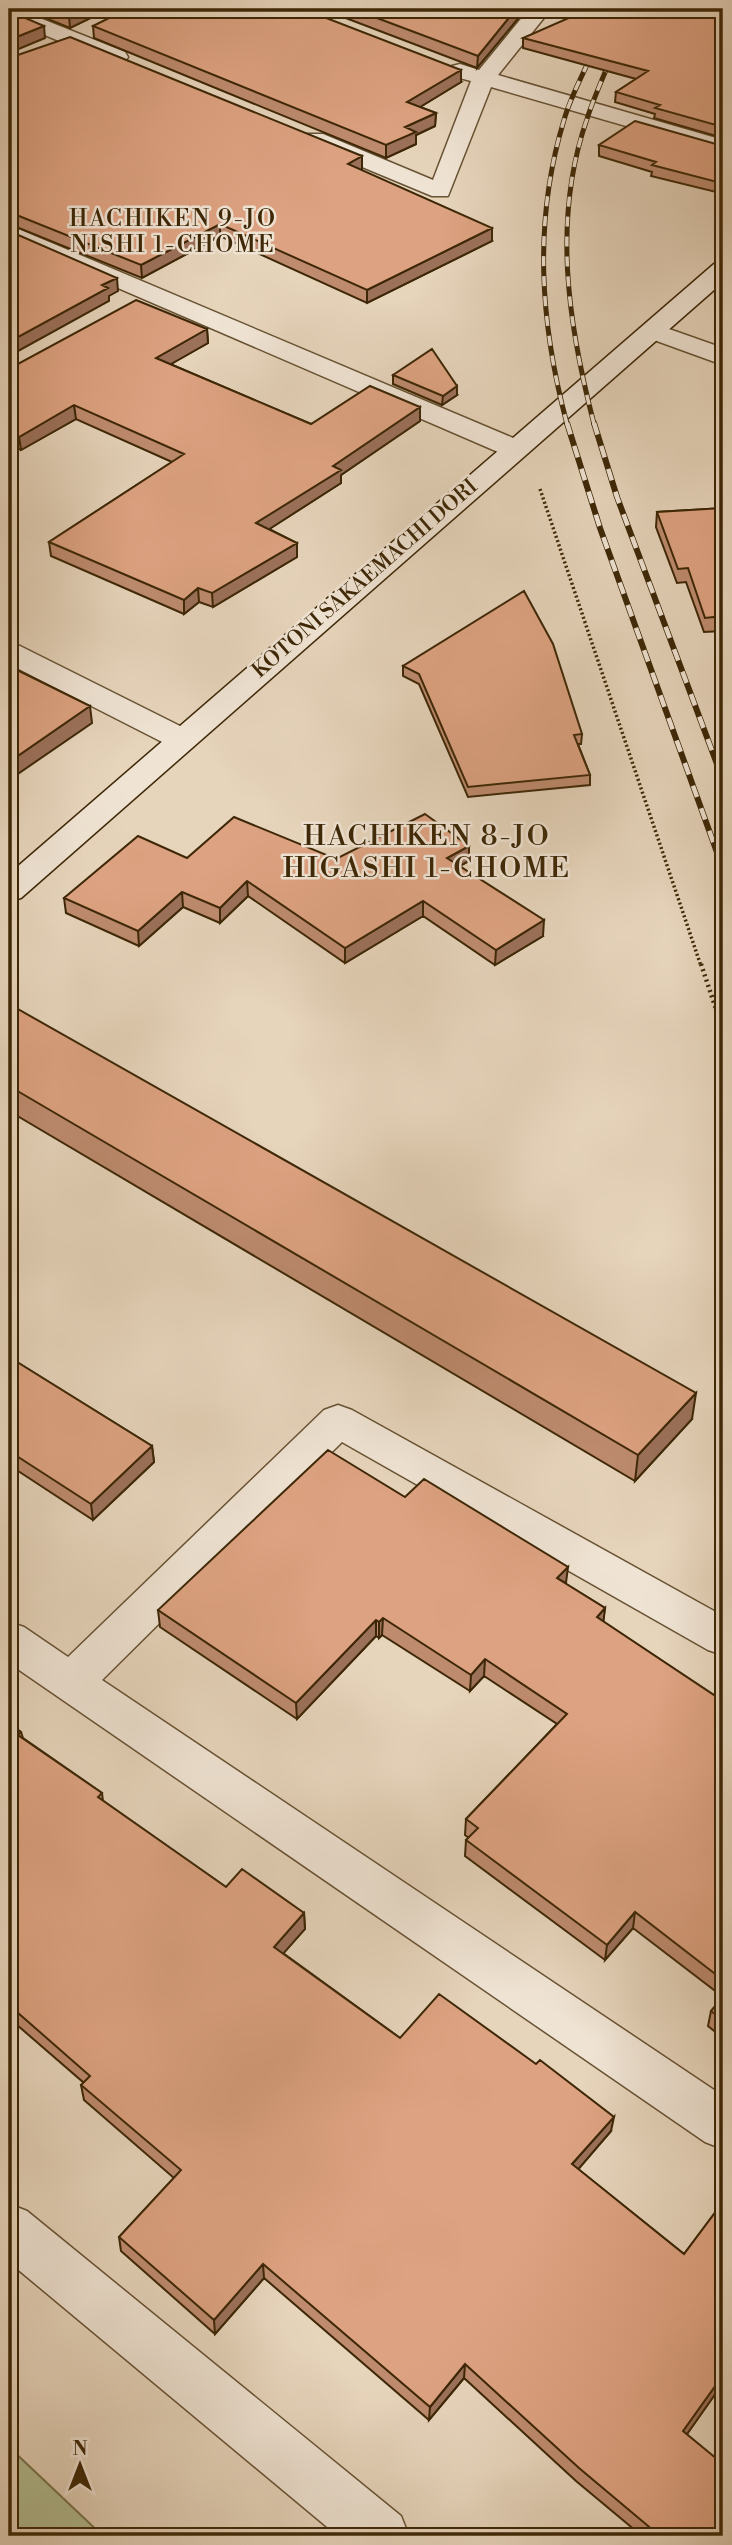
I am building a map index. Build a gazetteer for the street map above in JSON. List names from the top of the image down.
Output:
{
  "streets": {
    "street": ["KOTONI SAKAEMACHI DORI"]
  },
  "districts": ["HACHIKEN 9-JO NISHI 1-CHOME", "HACHIKEN 8-JO HIGASHI 1-CHOME"],
  "north": "top"
}
